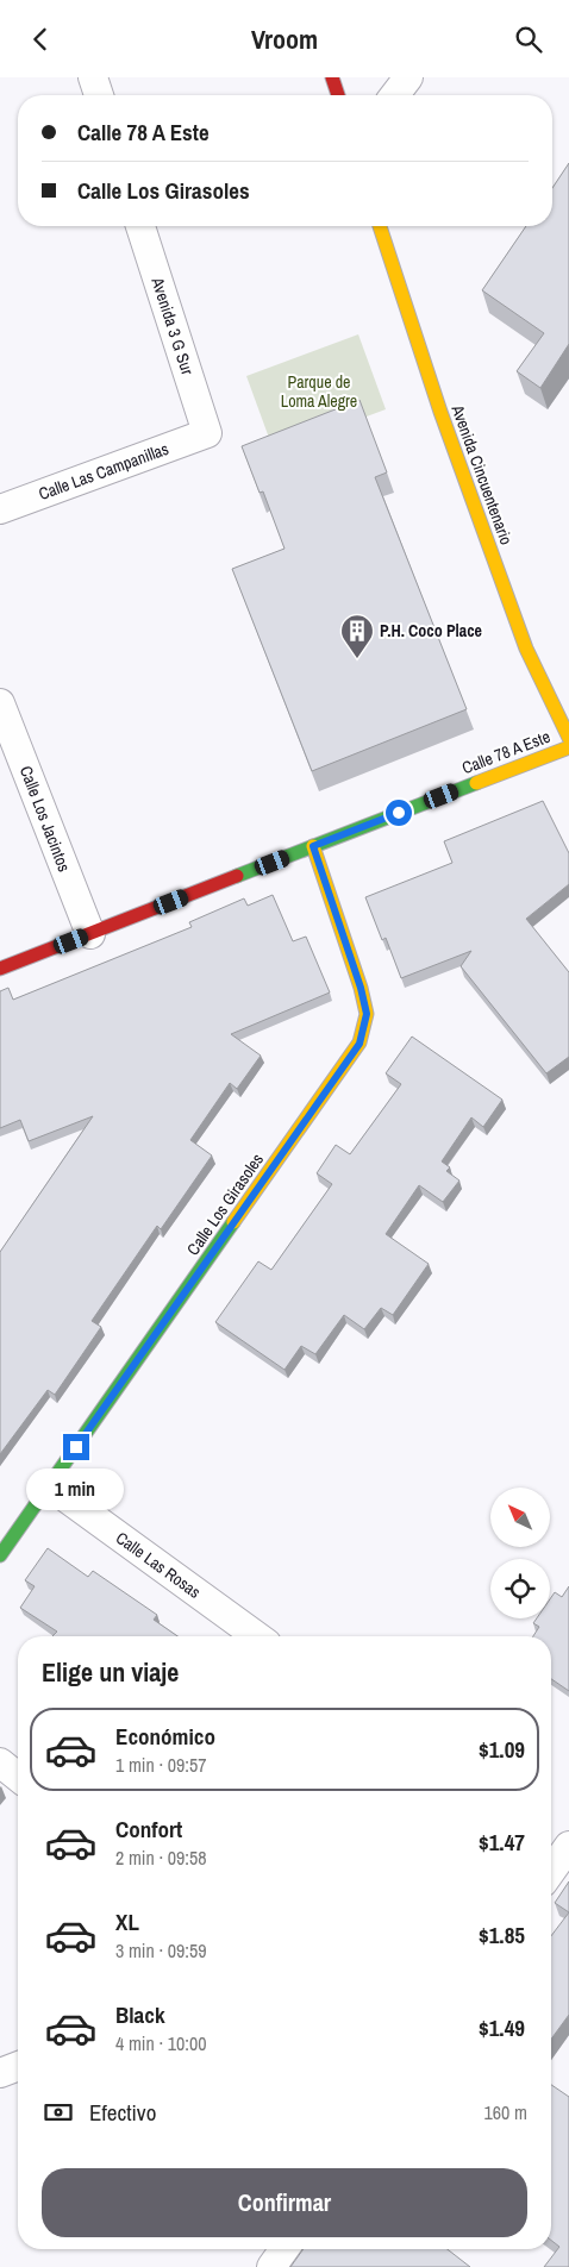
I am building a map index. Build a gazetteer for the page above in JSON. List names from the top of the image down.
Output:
{
  "streets": {
    "street": [
      "Avenida 3 G Sur",
      "Calle Las Campanillas",
      "Avenida Cincuentenario",
      "Calle 78 A Este",
      "Calle Los Jacintos",
      "Calle Los Girasoles",
      "Calle Las Rosas"
    ]
  },
  "crossings": [
    ["Avenida 3 G Sur", "Calle Las Campanillas"],
    ["Calle 78 A Este", "Calle Los Jacintos"],
    ["Calle 78 A Este", "Calle Los Girasoles"],
    ["Calle Los Girasoles", "Calle Las Rosas"]
  ],
  "parks": ["Parque de Loma Alegre"],
  "places": {
    "building": ["P.H. Coco Place"]
  },
  "north": "top left",
  "page": {
    "header": "Vroom",
    "banner": ["Calle 78 A Este", "Calle Los Girasoles"],
    "bubble": "1 min",
    "heading": "Elige un viaje",
    "list": [
      {
        "name": "Económico",
        "note": "1 min · 09:57",
        "value": "$1.09"
      },
      {
        "name": "Confort",
        "note": "2 min · 09:58",
        "value": "$1.47"
      },
      {
        "name": "XL",
        "note": "3 min · 09:59",
        "value": "$1.85"
      },
      {
        "name": "Black",
        "note": "4 min · 10:00",
        "value": "$1.49"
      }
    ],
    "pay": ["Efectivo", "160 m"],
    "buttons": "Confirmar"
  }
}
